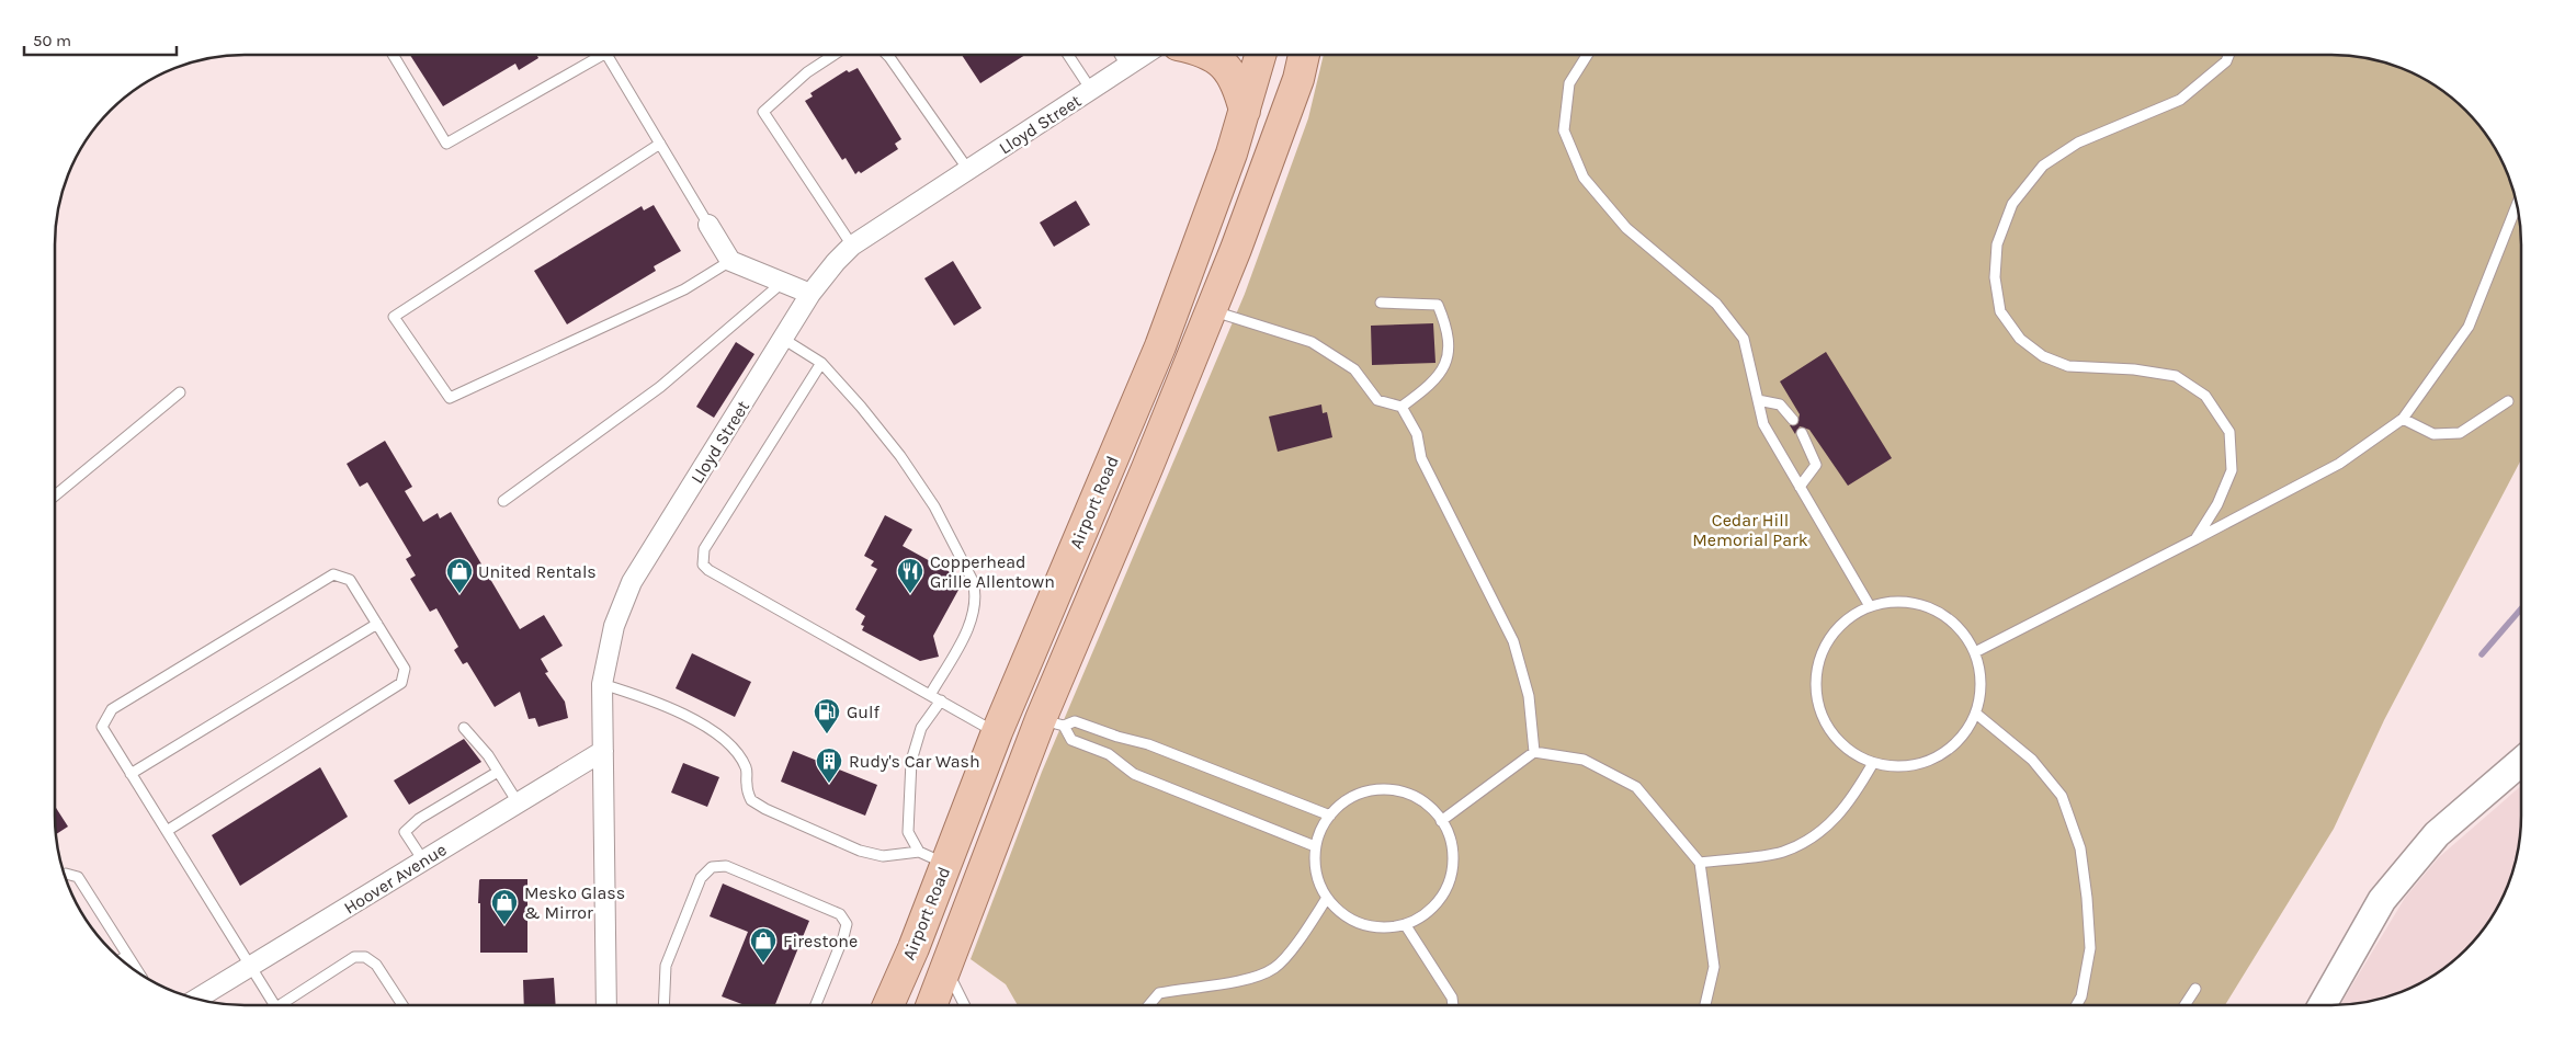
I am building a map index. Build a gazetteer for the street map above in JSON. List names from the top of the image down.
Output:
{
  "streets": {
    "main road": ["Airport Road"],
    "street": ["Lloyd Street", "Hoover Avenue"]
  },
  "crossings": [
    ["Lloyd Street", "Hoover Avenue"]
  ],
  "parks": ["Cedar Hill Memorial Park"],
  "places": {
    "shop": ["United Rentals", "Mesko Glass & Mirror", "Firestone"],
    "restaurant": ["Copperhead Grille Allentown"],
    "fuel station": ["Gulf"],
    "building": ["Rudy's Car Wash"]
  },
  "scale_bar": "50 m"
}
